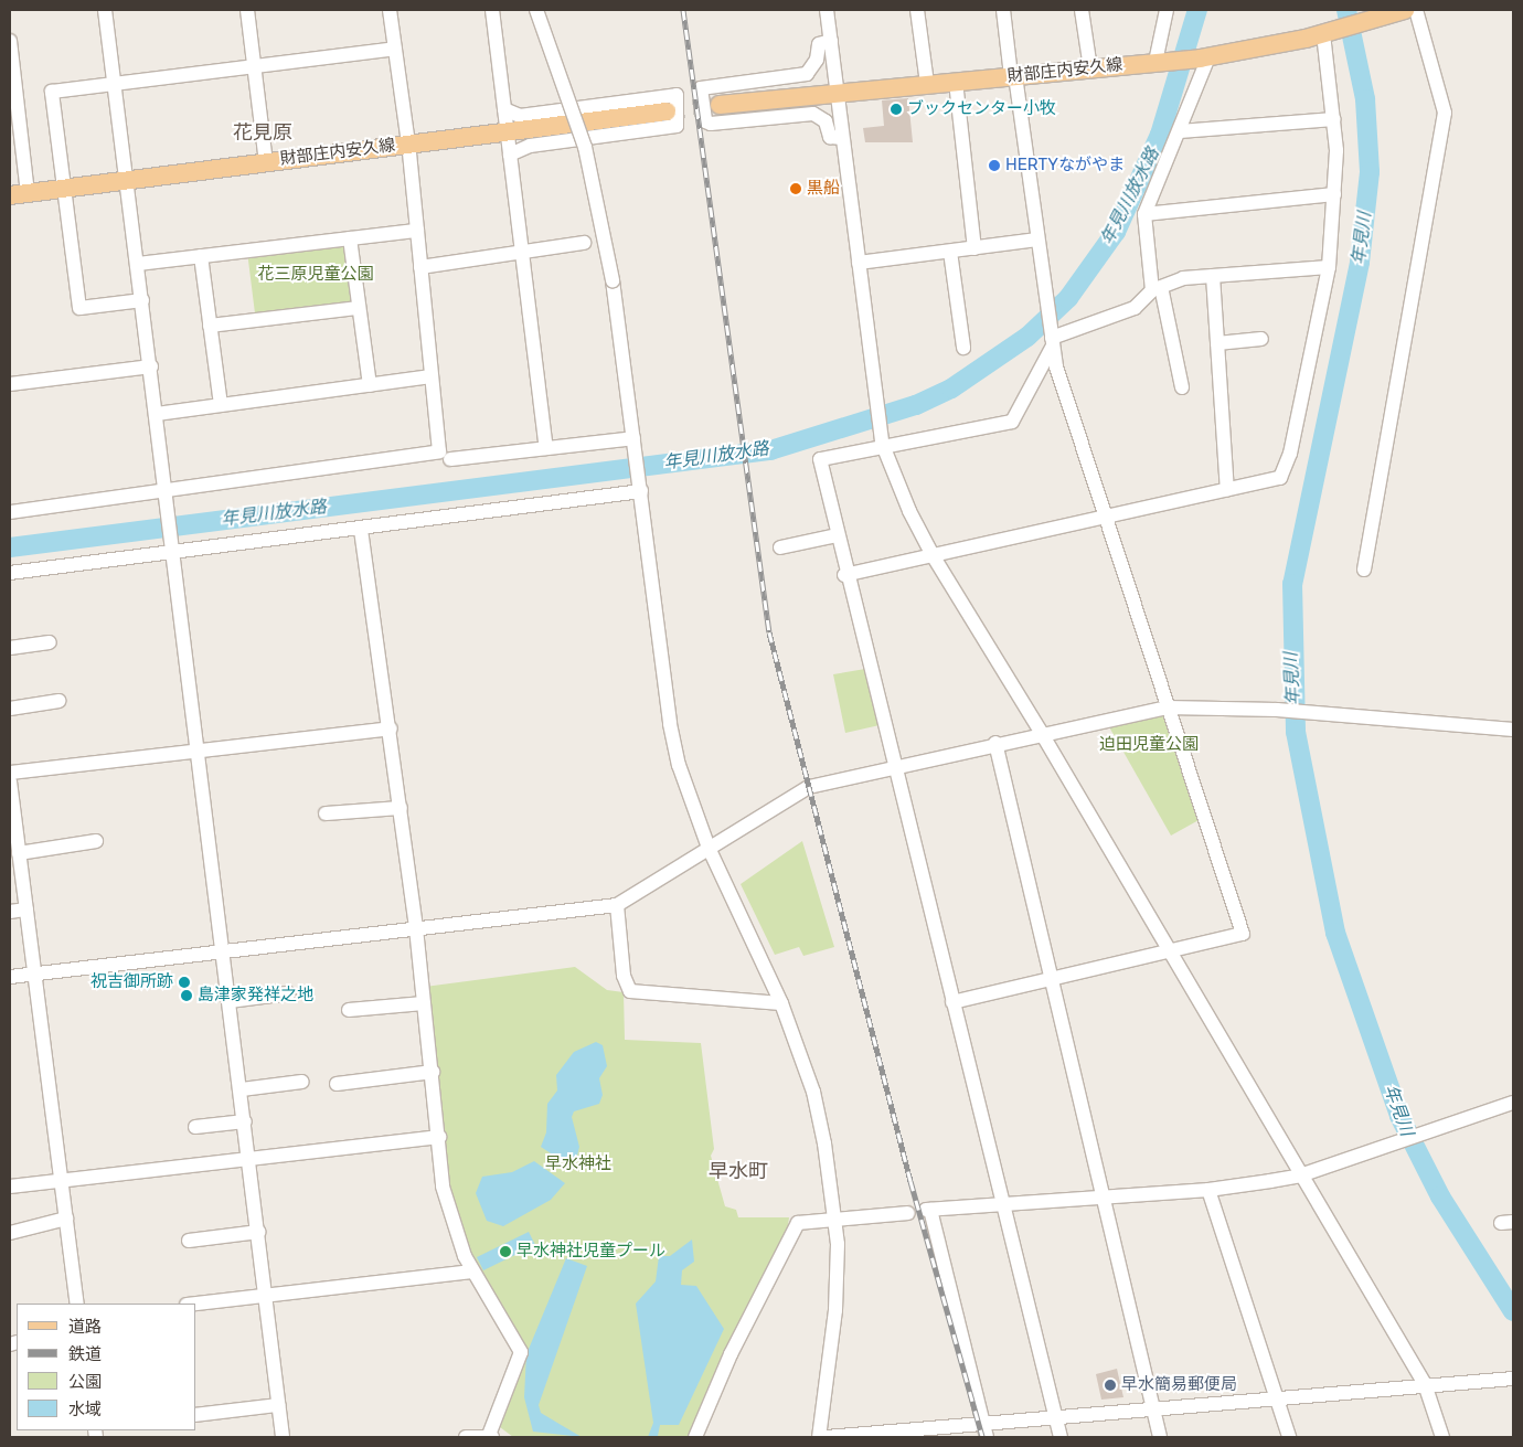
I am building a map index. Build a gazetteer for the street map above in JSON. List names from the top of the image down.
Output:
{
  "streets": {
    "main road": ["財部庄内安久線"]
  },
  "districts": ["花見原", "早水町"],
  "water": ["年見川放水路", "年見川"],
  "parks": ["花三原児童公園", "迫田児童公園", "早水神社"],
  "places": [
    "ブックセンター小牧",
    "HERTYながやま",
    "黒船",
    "祝吉御所跡",
    "島津家発祥之地",
    "早水神社児童プール",
    "早水簡易郵便局"
  ],
  "legend": [
    "道路",
    "鉄道",
    "公園",
    "水域"
  ]
}
